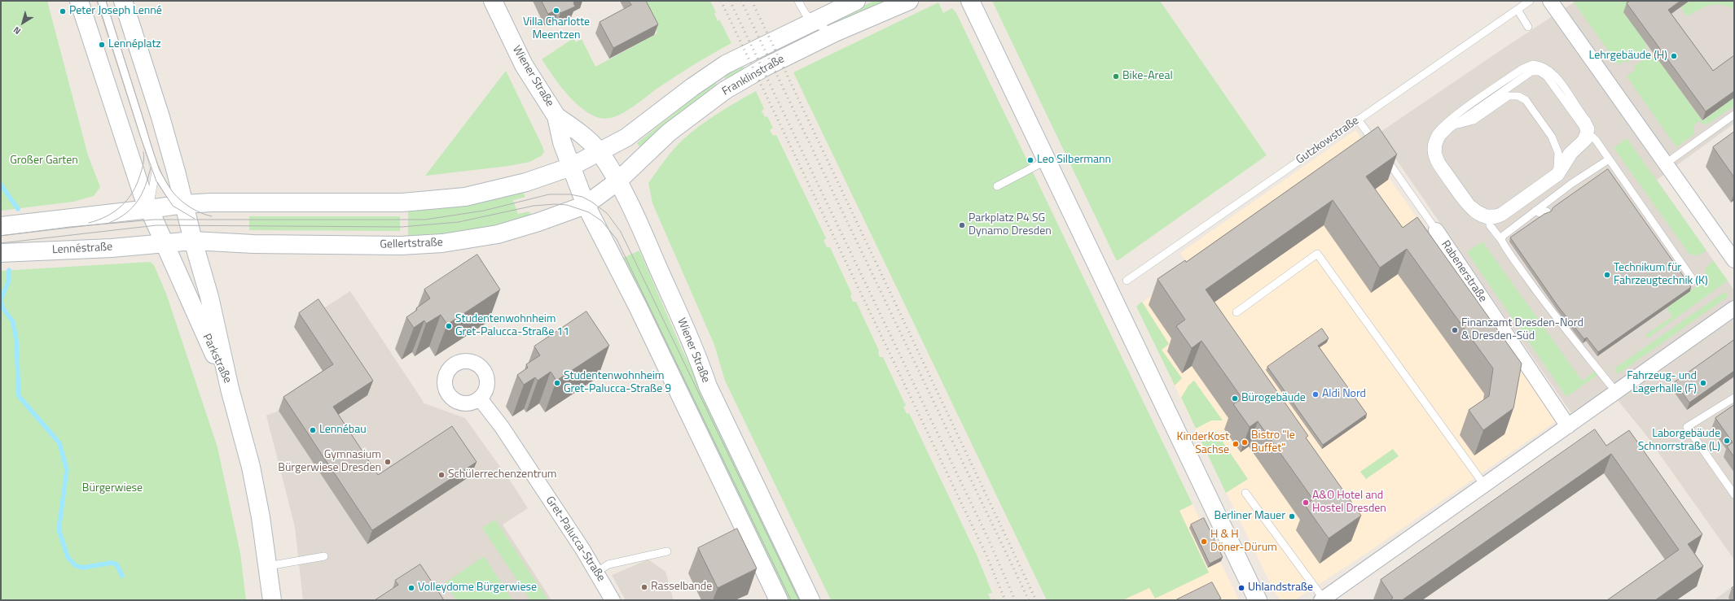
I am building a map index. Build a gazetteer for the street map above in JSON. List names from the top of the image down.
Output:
{
  "streets": {
    "main road": [
      "Franklinstraße",
      "Wiener Straße",
      "Gellertstraße",
      "Lennéstraße",
      "Parkstraße"
    ],
    "street": ["Rabenerstraße", "Gret-Palucca-Straße"],
    "lane": ["Gutzkowstraße"]
  },
  "crossings": [
    ["Franklinstraße", "Wiener Straße"],
    ["Franklinstraße", "Gellertstraße"],
    ["Wiener Straße", "Gellertstraße"],
    ["Gutzkowstraße", "Rabenerstraße"],
    ["Gellertstraße", "Parkstraße"],
    ["Lennéstraße", "Parkstraße"]
  ],
  "parks": ["Großer Garten", "Bürgerwiese"],
  "places": [
    "Villa Charlotte Meentzen",
    "Peter Joseph Lenné",
    "Lennéplatz",
    "Lehrgebäude (H)",
    "Bike-Areal",
    "Leo Silbermann",
    "Parkplatz P4 SG Dynamo Dresden",
    "Technikum für Fahrzeugtechnik (K)",
    "Studentenwohnheim Gret-Palucca-Straße 11",
    "Finanzamt Dresden-Nord & Dresden-Süd",
    "Studentenwohnheim Gret-Palucca-Straße 9",
    "Fahrzeug- und Lagerhalle (F)",
    "Aldi Nord",
    "Bürogebäude",
    "Lennébau",
    "Laborgebäude Schnorrstraße (L)",
    "Bistro \"le Buffet\"",
    "KinderKost Sachse",
    "Gymnasium Bürgerwiese Dresden",
    "Schülerrechenzentrum",
    "A&O Hotel and Hostel Dresden",
    "Berliner Mauer",
    "H & H Döner-Dürum",
    "Rasselbande",
    "Volleydome Bürgerwiese",
    "Uhlandstraße"
  ],
  "north": "bottom left"
}
